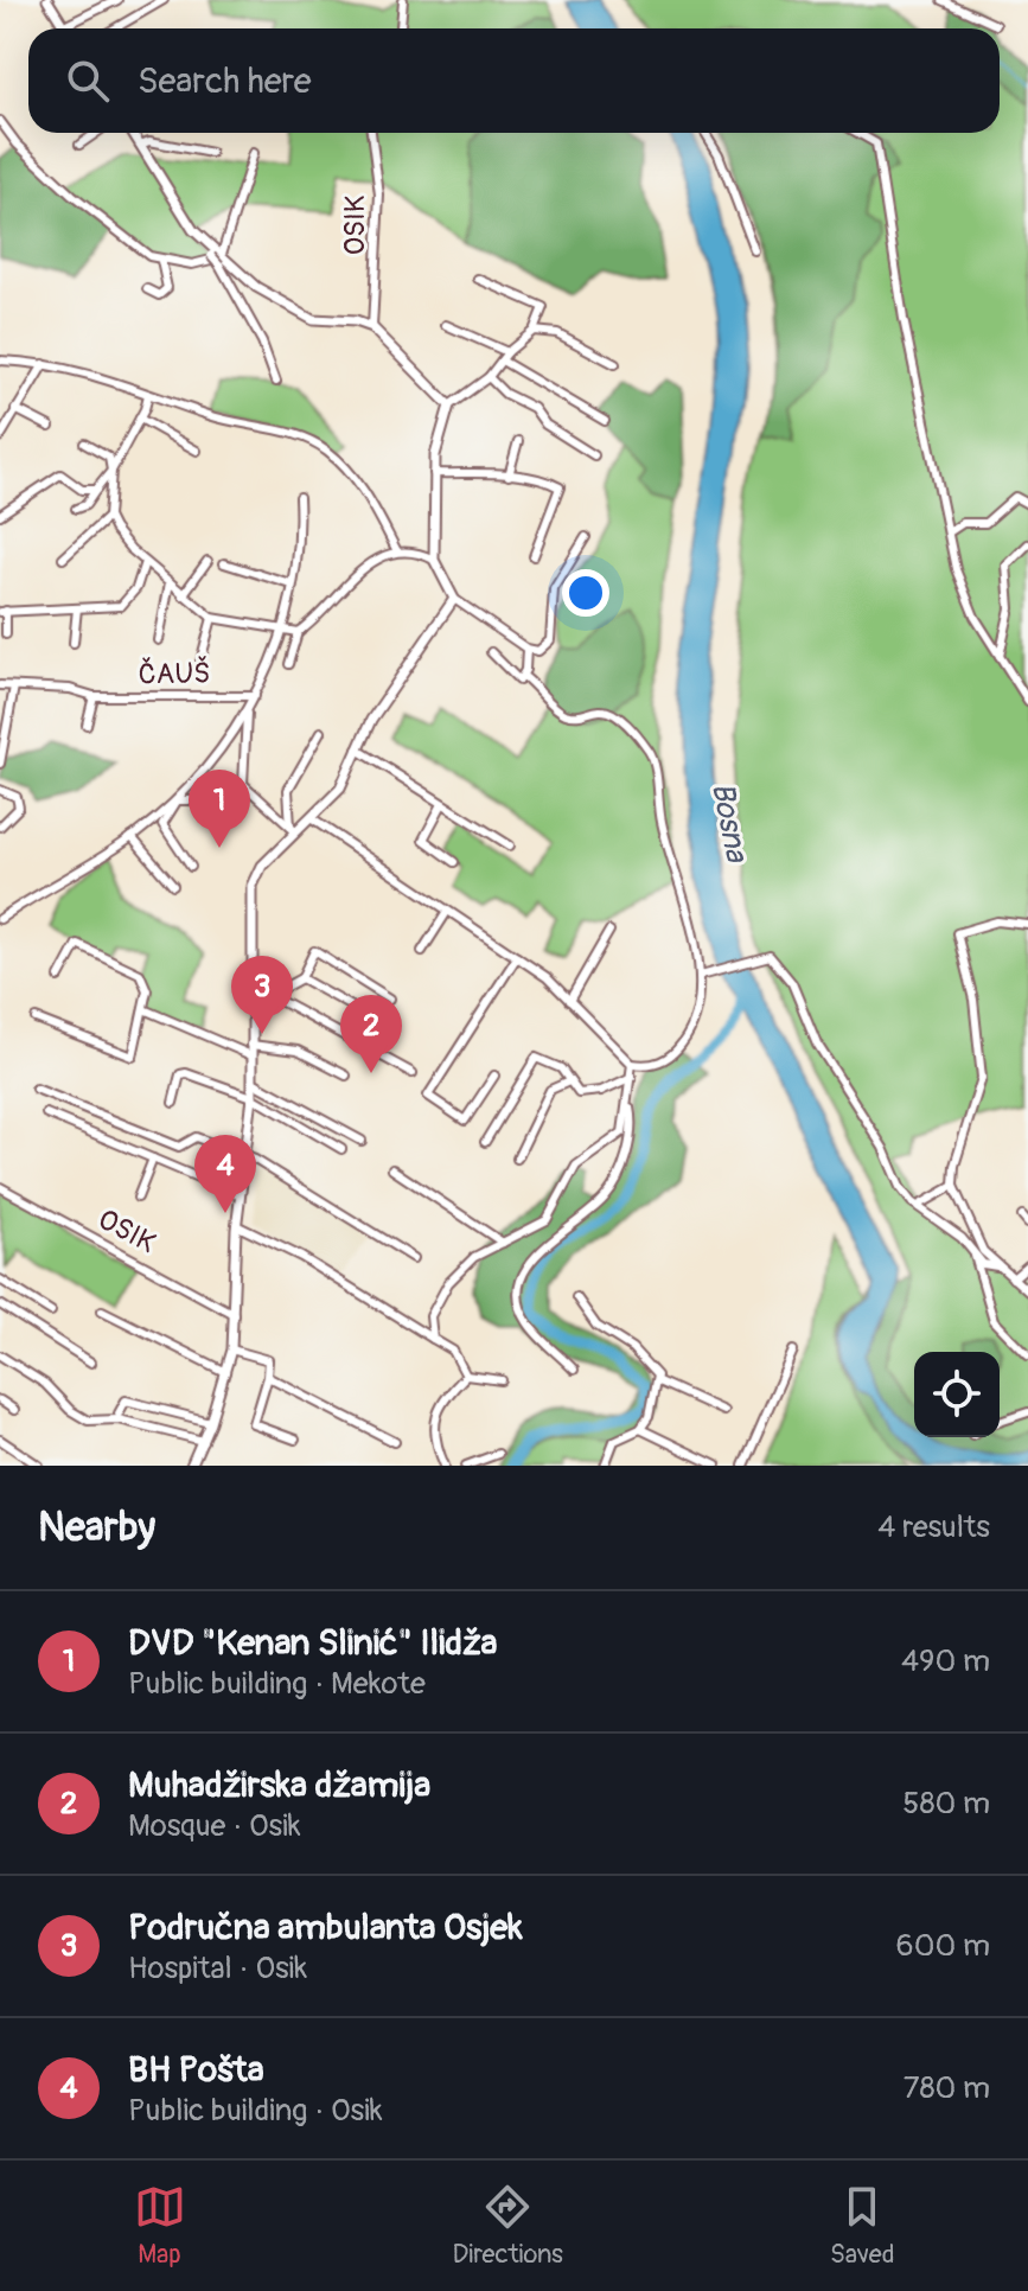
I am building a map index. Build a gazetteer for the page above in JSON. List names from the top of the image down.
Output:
{
  "streets": {
    "street": ["OSIK", "ČAUŠ"]
  },
  "water": ["Bosna"],
  "page": {
    "search": "Search here",
    "pins": [
      "1",
      "3",
      "2",
      "4"
    ],
    "heading": ["Nearby", "4 results"],
    "list": [
      {
        "mark": "1",
        "name": "DVD \"Kenan Slinić\" Ilidža",
        "note": "Public building · Mekote",
        "value": "490 m"
      },
      {
        "mark": "2",
        "name": "Muhadžirska džamija",
        "note": "Mosque · Osik",
        "value": "580 m"
      },
      {
        "mark": "3",
        "name": "Područna ambulanta Osjek",
        "note": "Hospital · Osik",
        "value": "600 m"
      },
      {
        "mark": "4",
        "name": "BH Pošta",
        "note": "Public building · Osik",
        "value": "780 m"
      }
    ],
    "nav": ["Map", "Directions", "Saved"]
  }
}
